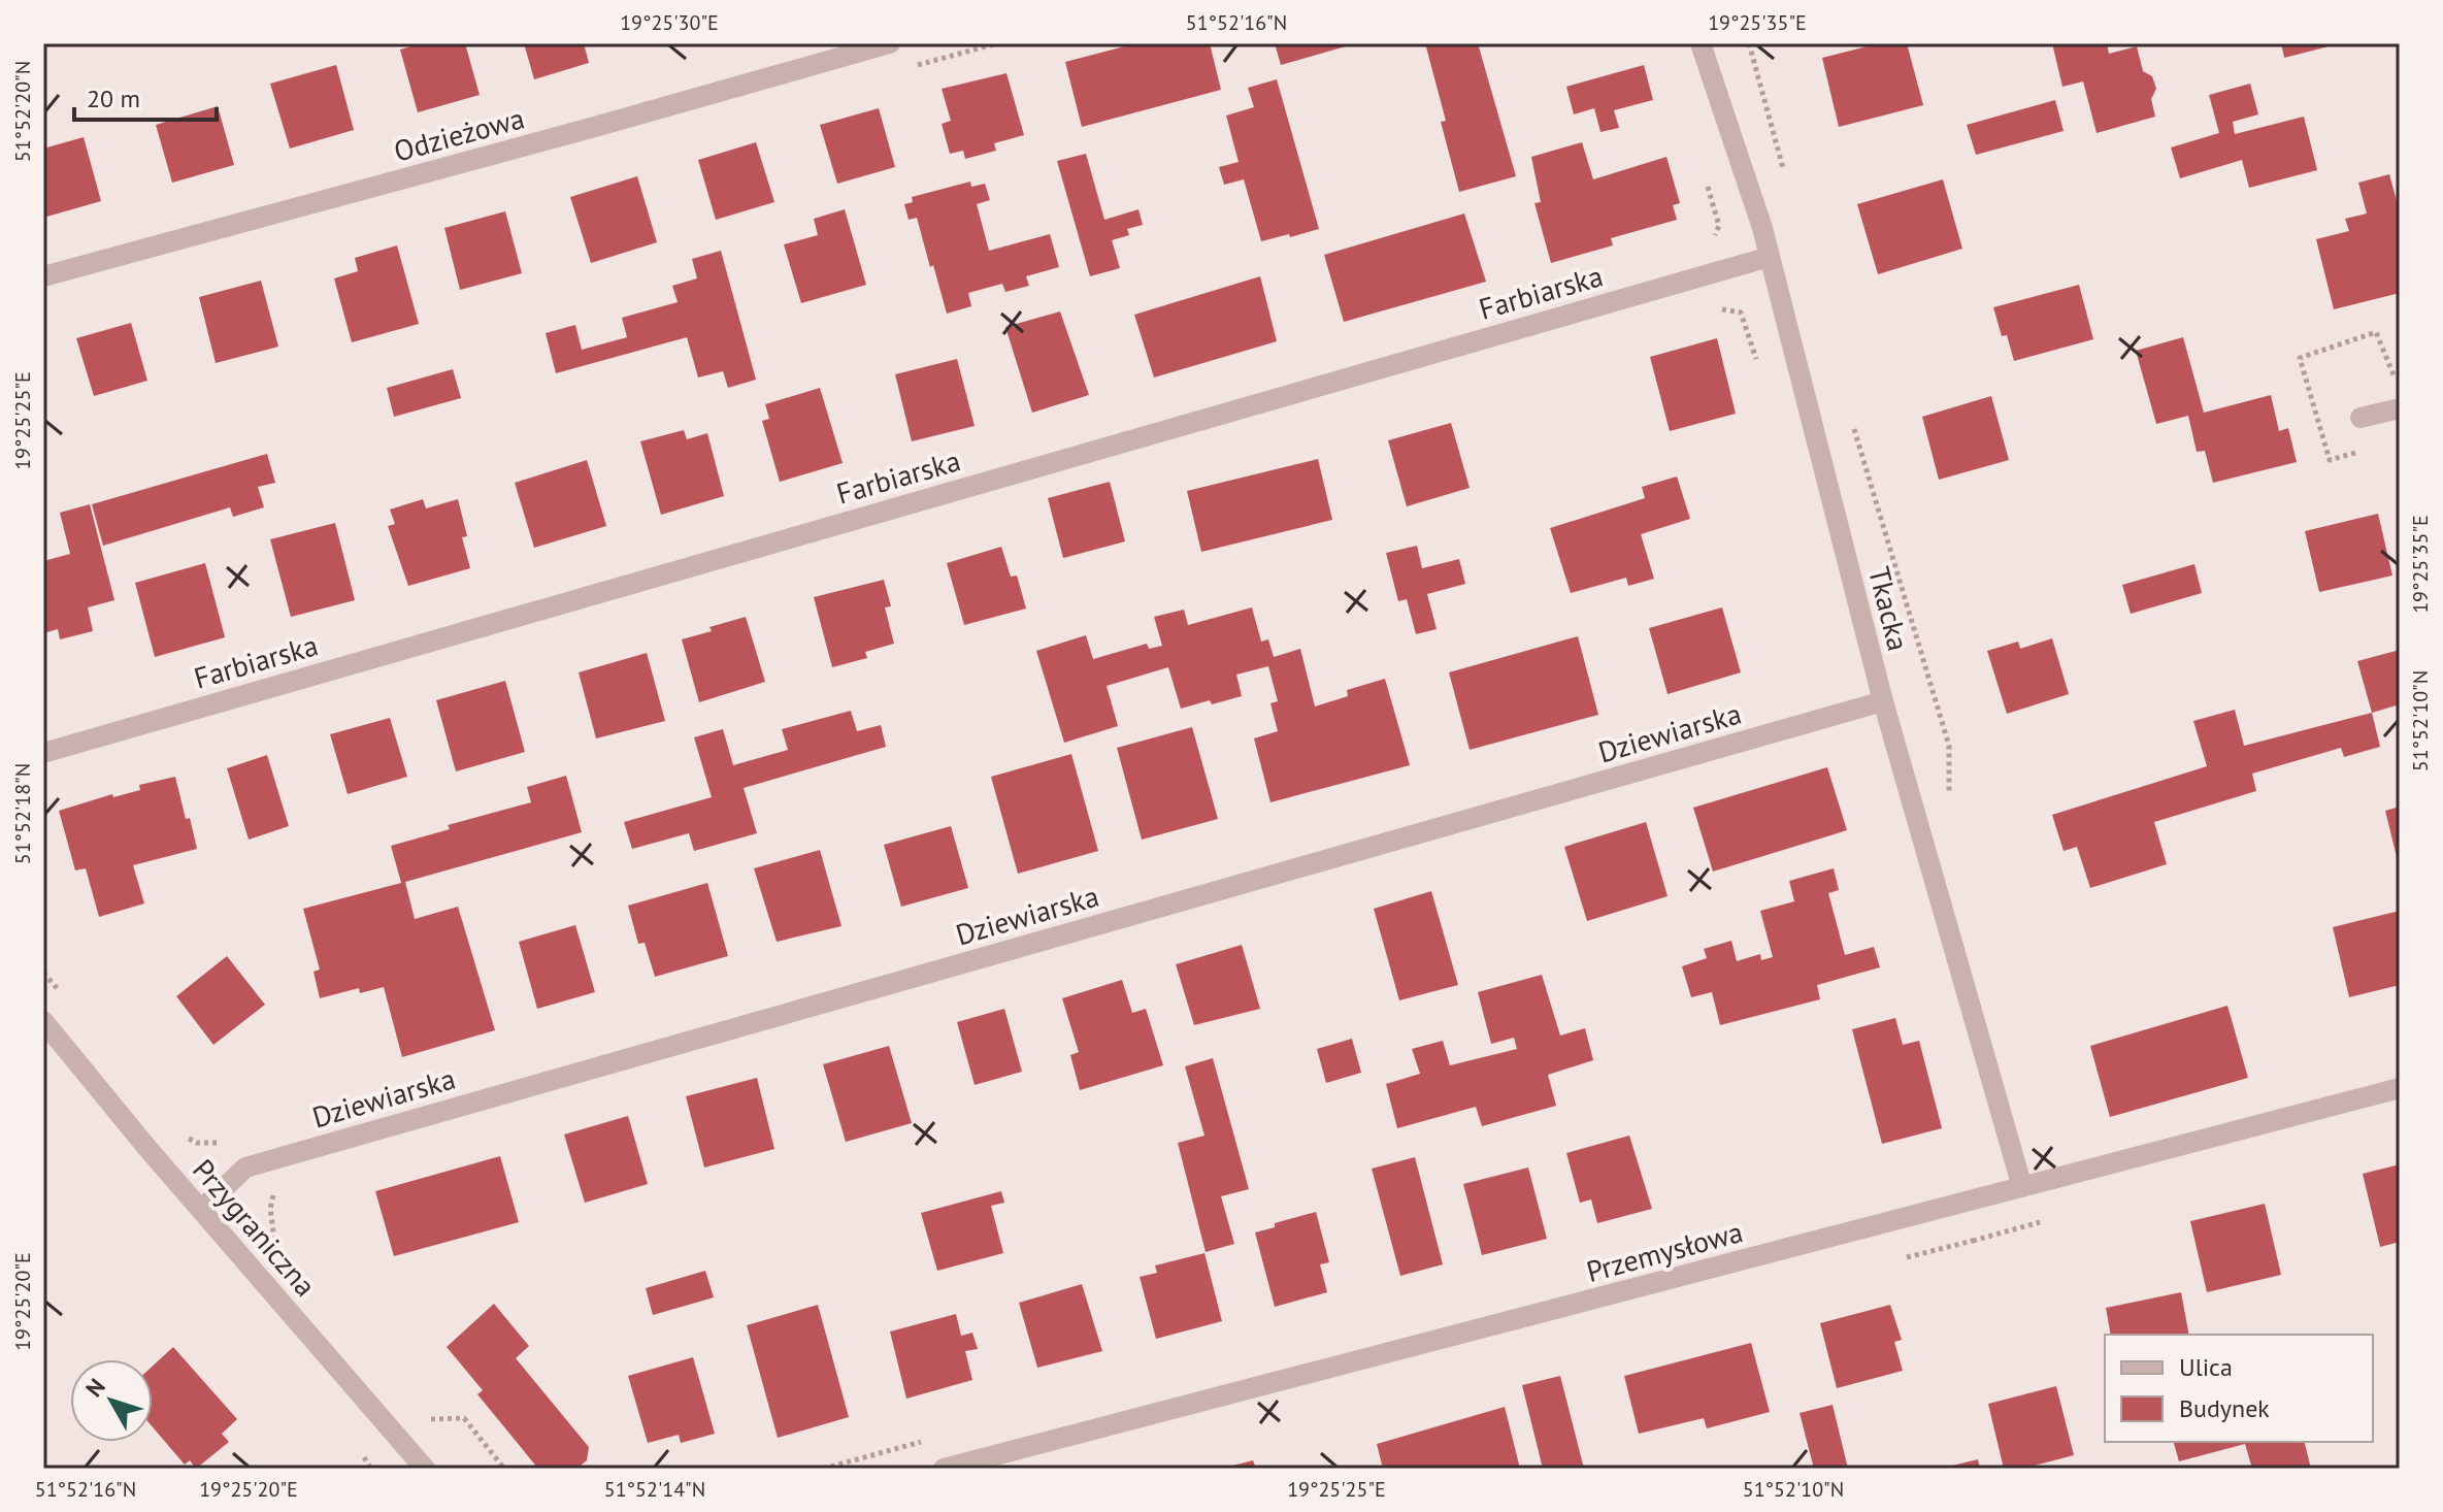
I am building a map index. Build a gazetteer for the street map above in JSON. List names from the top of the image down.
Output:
{
  "streets": {
    "street": [
      "Odzieżowa",
      "Farbiarska",
      "Tkacka",
      "Dziewiarska",
      "Przygraniczna",
      "Przemysłowa"
    ]
  },
  "crossings": [
    ["Farbiarska", "Tkacka"],
    ["Tkacka", "Dziewiarska"],
    ["Tkacka", "Przemysłowa"],
    ["Dziewiarska", "Przygraniczna"]
  ],
  "legend": ["Ulica", "Budynek"],
  "scale_bar": "20 m",
  "north": "top left",
  "coordinates": [
    "19°25'30\"E",
    "51°52'16\"N",
    "19°25'35\"E",
    "51°52'20\"N",
    "19°25'25\"E",
    "51°52'10\"N",
    "51°52'18\"N",
    "19°25'20\"E",
    "51°52'14\"N"
  ]
}
